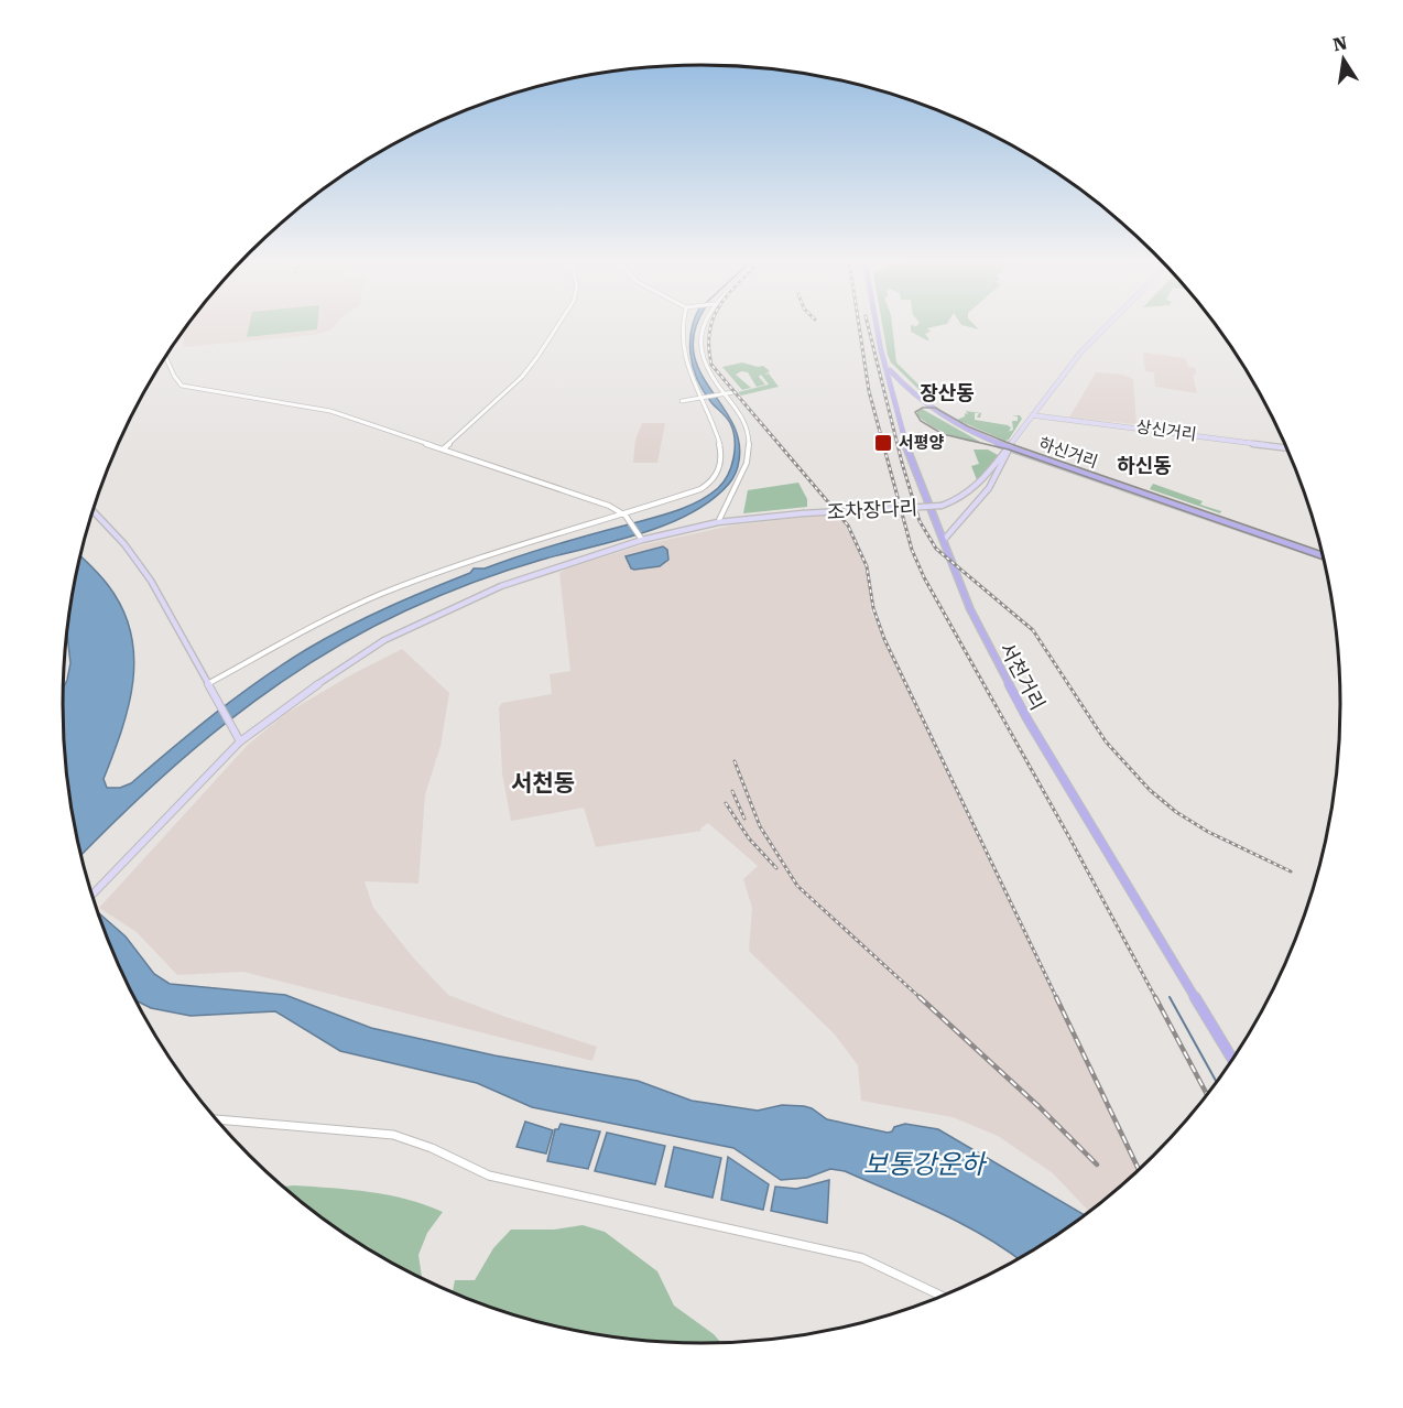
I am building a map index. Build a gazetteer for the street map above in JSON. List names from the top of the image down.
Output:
{
  "streets": {
    "main road": [
      "상신거리",
      "하신거리",
      "조차장다리",
      "서천거리"
    ]
  },
  "crossings": [
    ["하신거리", "조차장다리"],
    ["하신거리", "서천거리"]
  ],
  "districts": ["장산동", "하신동", "서천동"],
  "water": ["보통강운하"],
  "places": {
    "transit": ["서평양"]
  },
  "north": "top"
}
